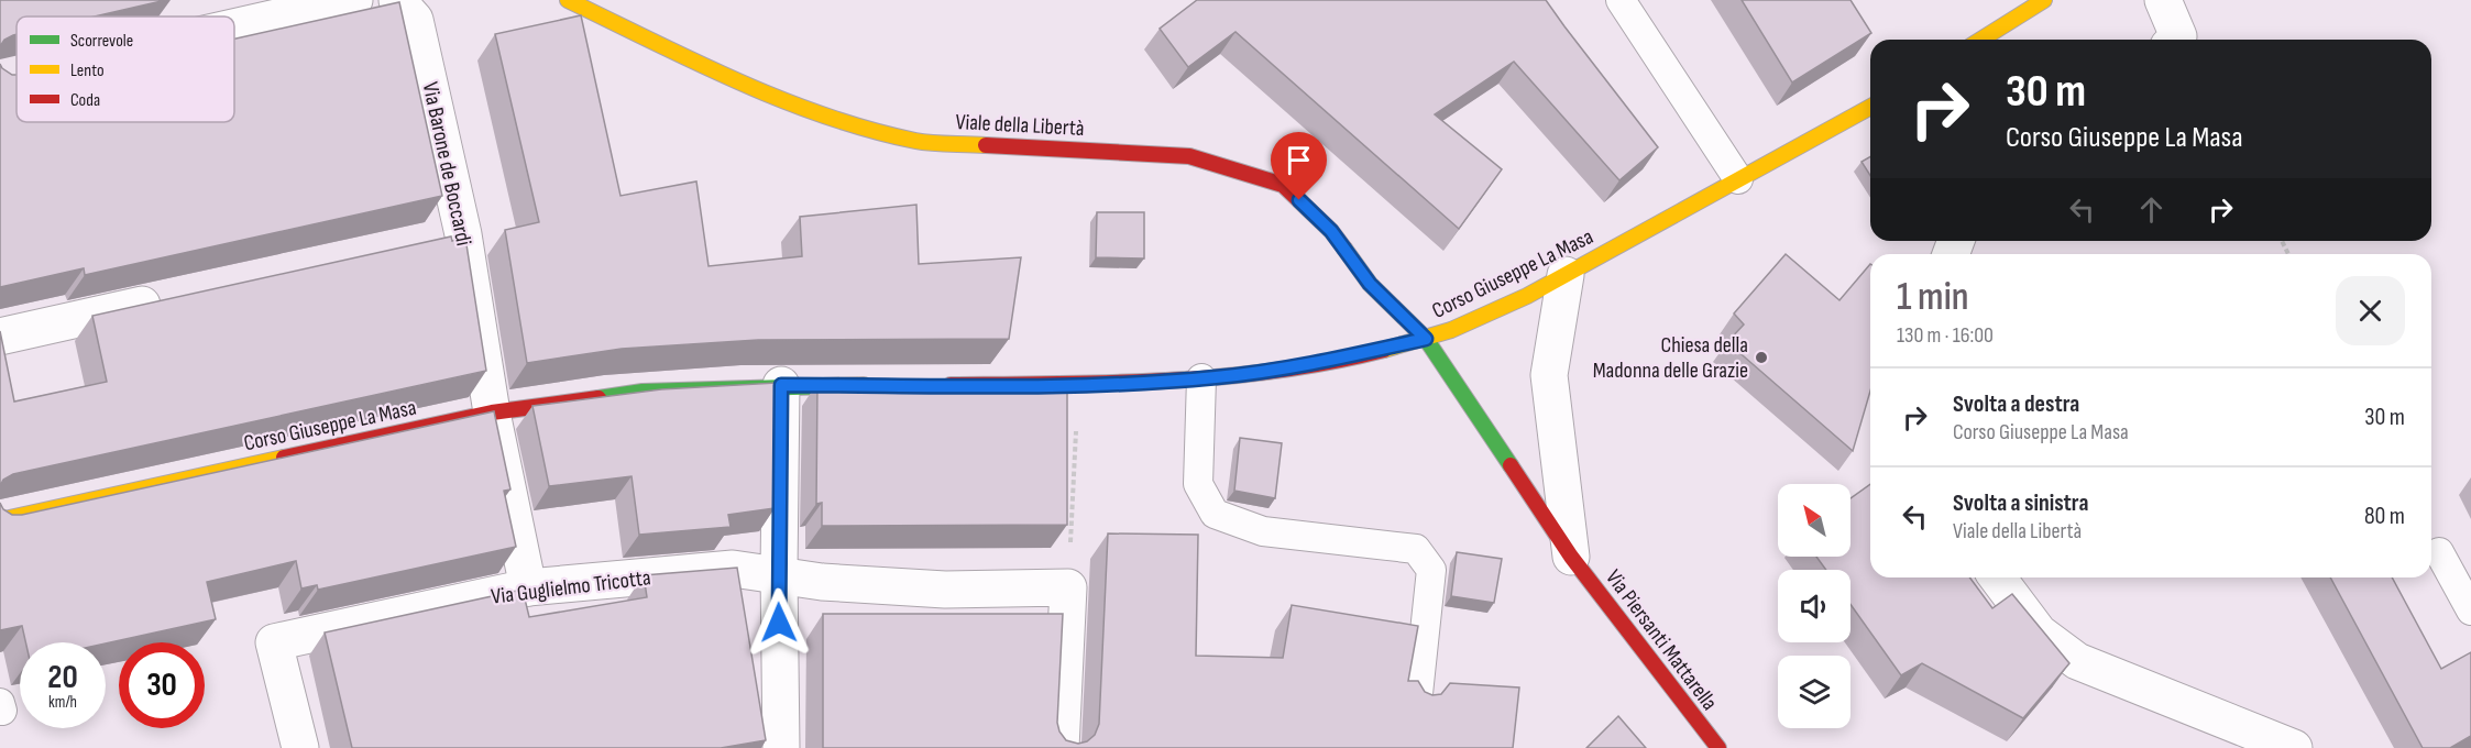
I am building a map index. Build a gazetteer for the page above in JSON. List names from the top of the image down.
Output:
{
  "streets": {
    "street": [
      "Viale della Libertà",
      "Via Barone de Boccardi",
      "Corso Giuseppe La Masa",
      "Via Guglielmo Tricotta",
      "Via Piersanti Mattarella"
    ]
  },
  "crossings": [
    ["Viale della Libertà", "Corso Giuseppe La Masa"],
    ["Viale della Libertà", "Via Piersanti Mattarella"],
    ["Via Barone de Boccardi", "Corso Giuseppe La Masa"],
    ["Via Barone de Boccardi", "Via Guglielmo Tricotta"]
  ],
  "places": ["Chiesa della Madonna delle Grazie"],
  "legend": ["Scorrevole", "Lento", "Coda"],
  "north": "top left",
  "page": {
    "turn": ["30 m", "Corso Giuseppe La Masa"],
    "heading": ["1 min", "130 m · 16:00"],
    "list": [
      {
        "name": "Svolta a destra",
        "note": "Corso Giuseppe La Masa",
        "value": "30 m"
      },
      {
        "name": "Svolta a sinistra",
        "note": "Viale della Libertà",
        "value": "80 m"
      }
    ],
    "speed": "20 km/h",
    "limit": "30"
  }
}
